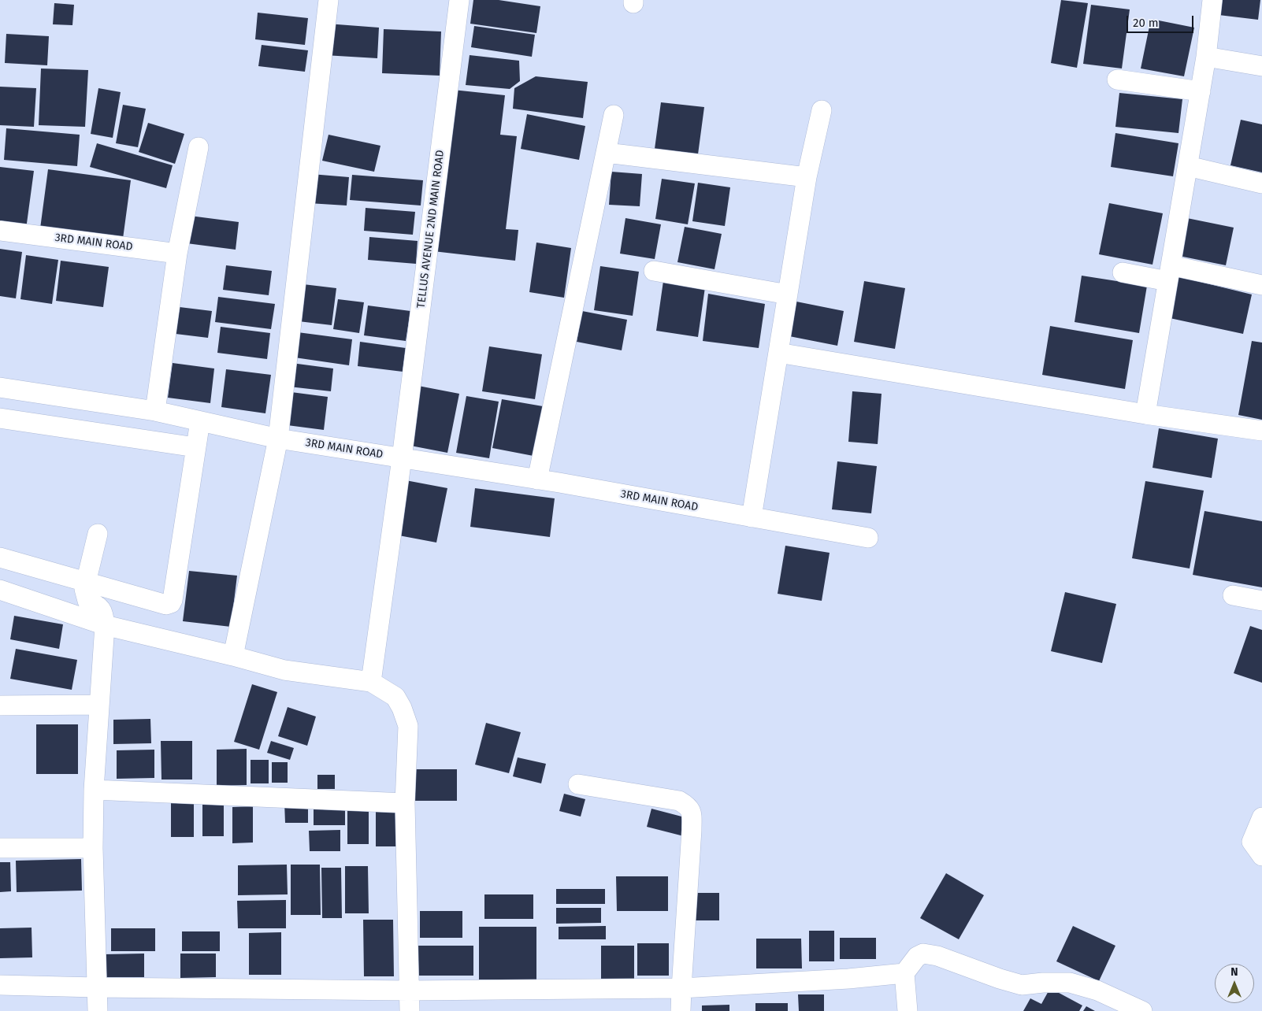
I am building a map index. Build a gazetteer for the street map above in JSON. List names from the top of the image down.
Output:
{
  "streets": {
    "street": ["TELLUS AVENUE 2ND MAIN ROAD", "3RD MAIN ROAD"]
  },
  "crossings": [
    ["TELLUS AVENUE 2ND MAIN ROAD", "3RD MAIN ROAD"]
  ],
  "scale_bar": "20 m",
  "north": "top"
}
